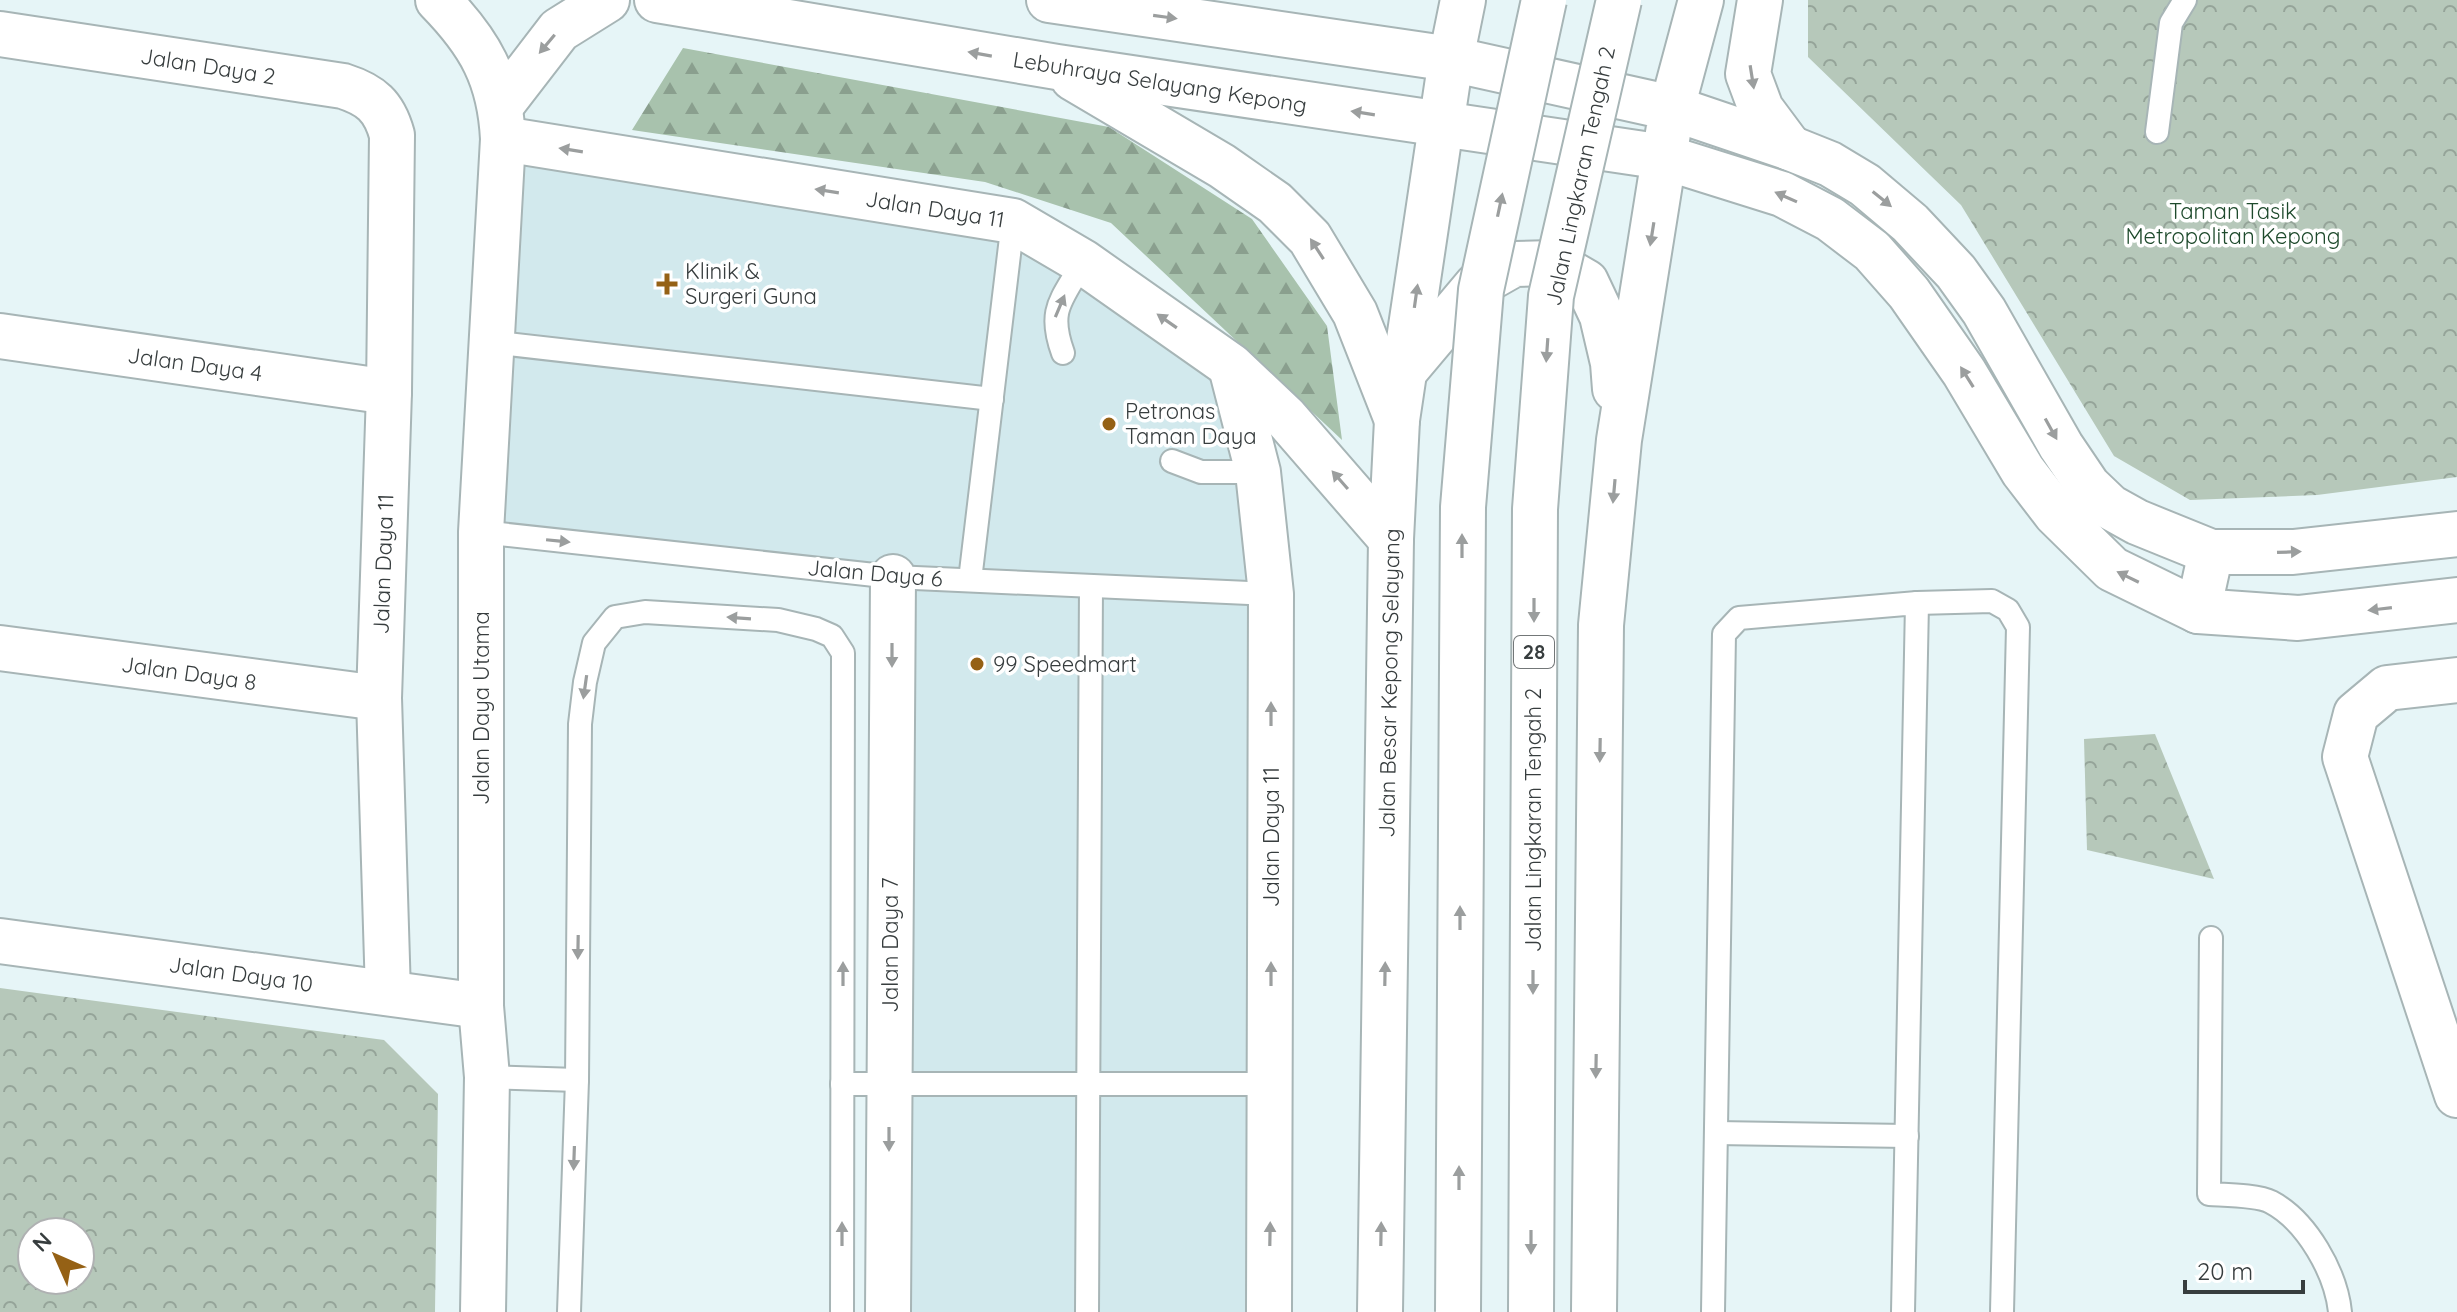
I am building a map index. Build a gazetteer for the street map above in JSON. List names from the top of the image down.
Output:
{
  "streets": {
    "main road": [
      "Jalan Daya 2",
      "Lebuhraya Selayang Kepong",
      "Jalan Lingkaran Tengah 2",
      "Jalan Daya 11",
      "Jalan Daya 4",
      "28",
      "Jalan Daya 8",
      "Jalan Besar Kepong Selayang",
      "Jalan Daya Utama",
      "Jalan Daya 7",
      "Jalan Daya 10"
    ],
    "lane": ["Jalan Daya 6"]
  },
  "crossings": [
    ["Jalan Daya 2", "Jalan Daya 11"],
    ["Lebuhraya Selayang Kepong", "Jalan Besar Kepong Selayang"],
    ["Jalan Daya 11", "Jalan Daya 4"],
    ["Jalan Daya 11", "Jalan Daya 6"],
    ["Jalan Daya 11", "Jalan Daya 8"],
    ["Jalan Daya 11", "Jalan Besar Kepong Selayang"],
    ["Jalan Daya 11", "Jalan Daya Utama"],
    ["Jalan Daya 11", "Jalan Daya 10"],
    ["Jalan Daya 6", "Jalan Daya Utama"],
    ["Jalan Daya 6", "Jalan Daya 7"],
    ["Jalan Daya Utama", "Jalan Daya 10"]
  ],
  "one_way": ["Jalan Daya 11", "Jalan Daya 7"],
  "parks": ["Taman Tasik Metropolitan Kepong"],
  "places": {
    "health": ["Klinik & Surgeri Guna"],
    "other": ["Petronas Taman Daya", "99 Speedmart"]
  },
  "scale_bar": "20 m",
  "north": "top left"
}
